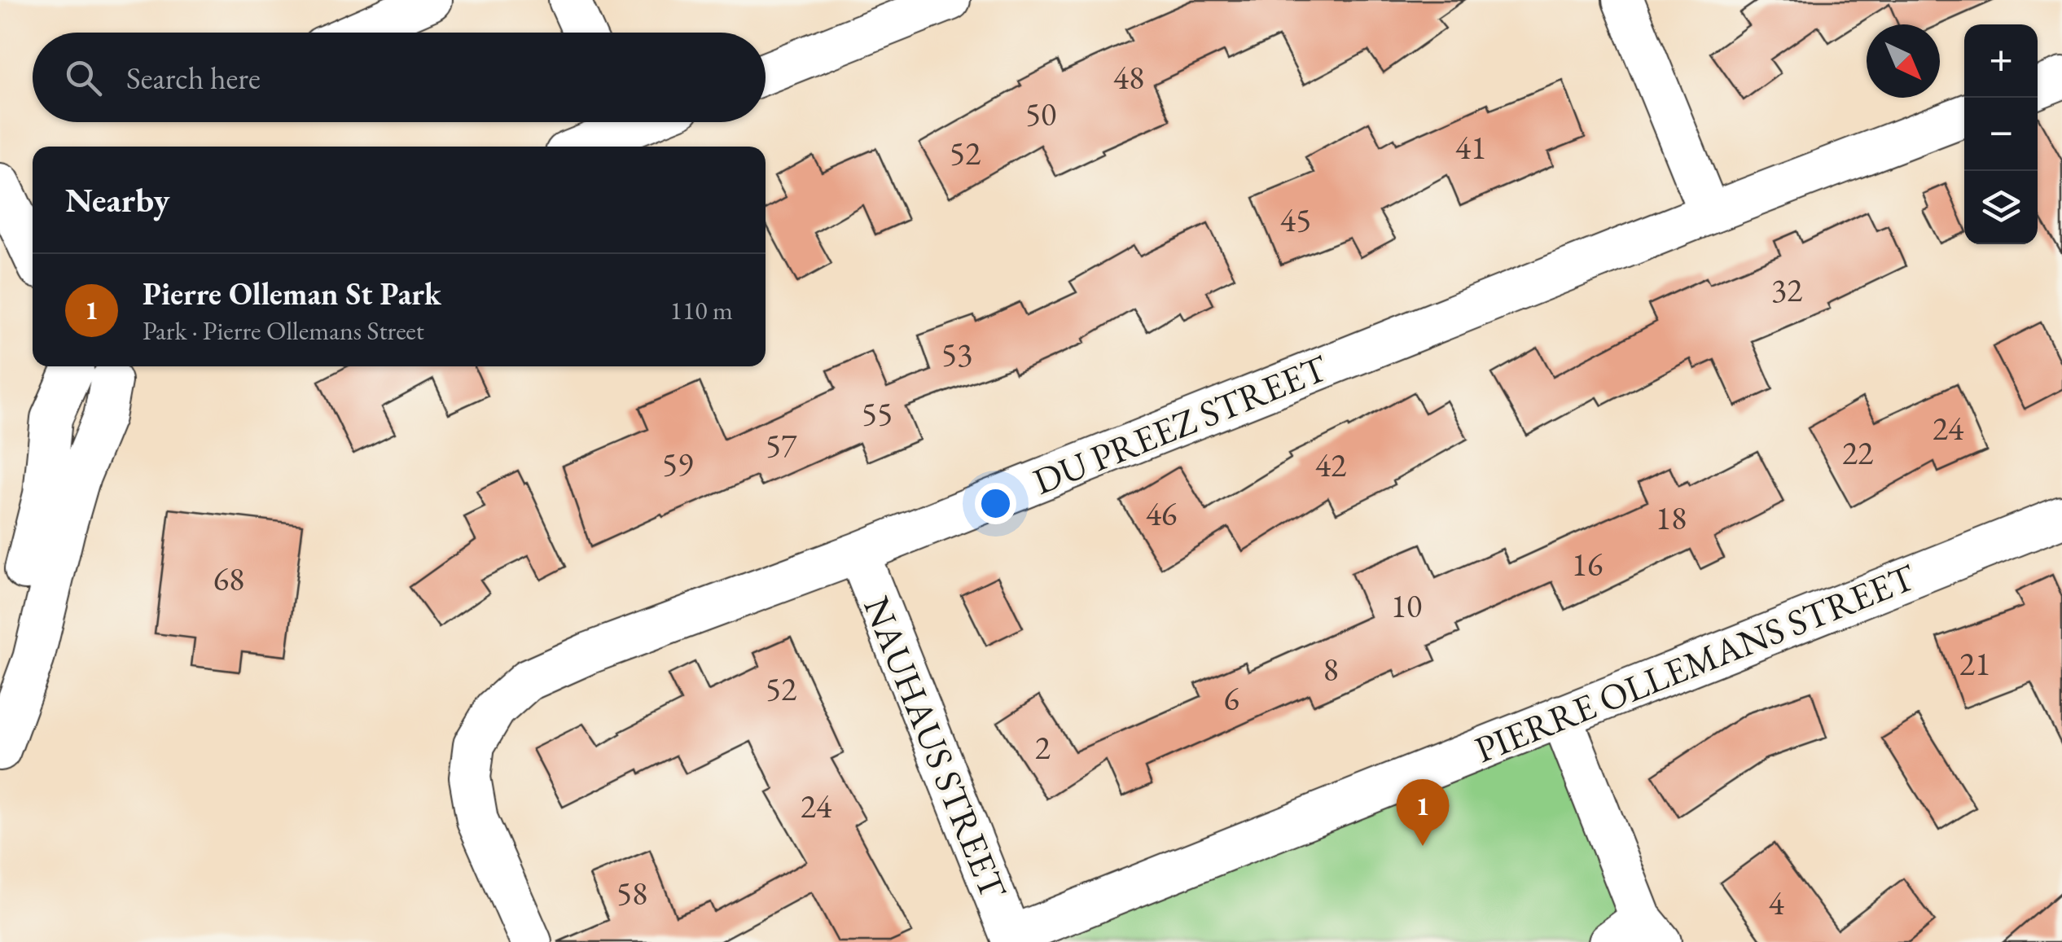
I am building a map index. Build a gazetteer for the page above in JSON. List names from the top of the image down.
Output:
{
  "streets": {
    "street": ["DU PREEZ STREET", "PIERRE OLLEMANS STREET", "NAUHAUS STREET"]
  },
  "crossings": [
    ["DU PREEZ STREET", "NAUHAUS STREET"],
    ["PIERRE OLLEMANS STREET", "NAUHAUS STREET"]
  ],
  "house_numbers": [
    "48",
    "50",
    "41",
    "52",
    "45",
    "32",
    "53",
    "55",
    "24",
    "57",
    "22",
    "59",
    "42",
    "46",
    "18",
    "16",
    "68",
    "10",
    "21",
    "8",
    "52",
    "6",
    "2",
    "24",
    "58",
    "4"
  ],
  "north": "bottom right",
  "page": {
    "map_buttons": ["+", "−"],
    "search": "Search here",
    "heading": "Nearby",
    "list": [
      {
        "mark": "1",
        "name": "Pierre Olleman St Park",
        "note": "Park · Pierre Ollemans Street",
        "value": "110 m"
      }
    ],
    "pins": "1"
  }
}
